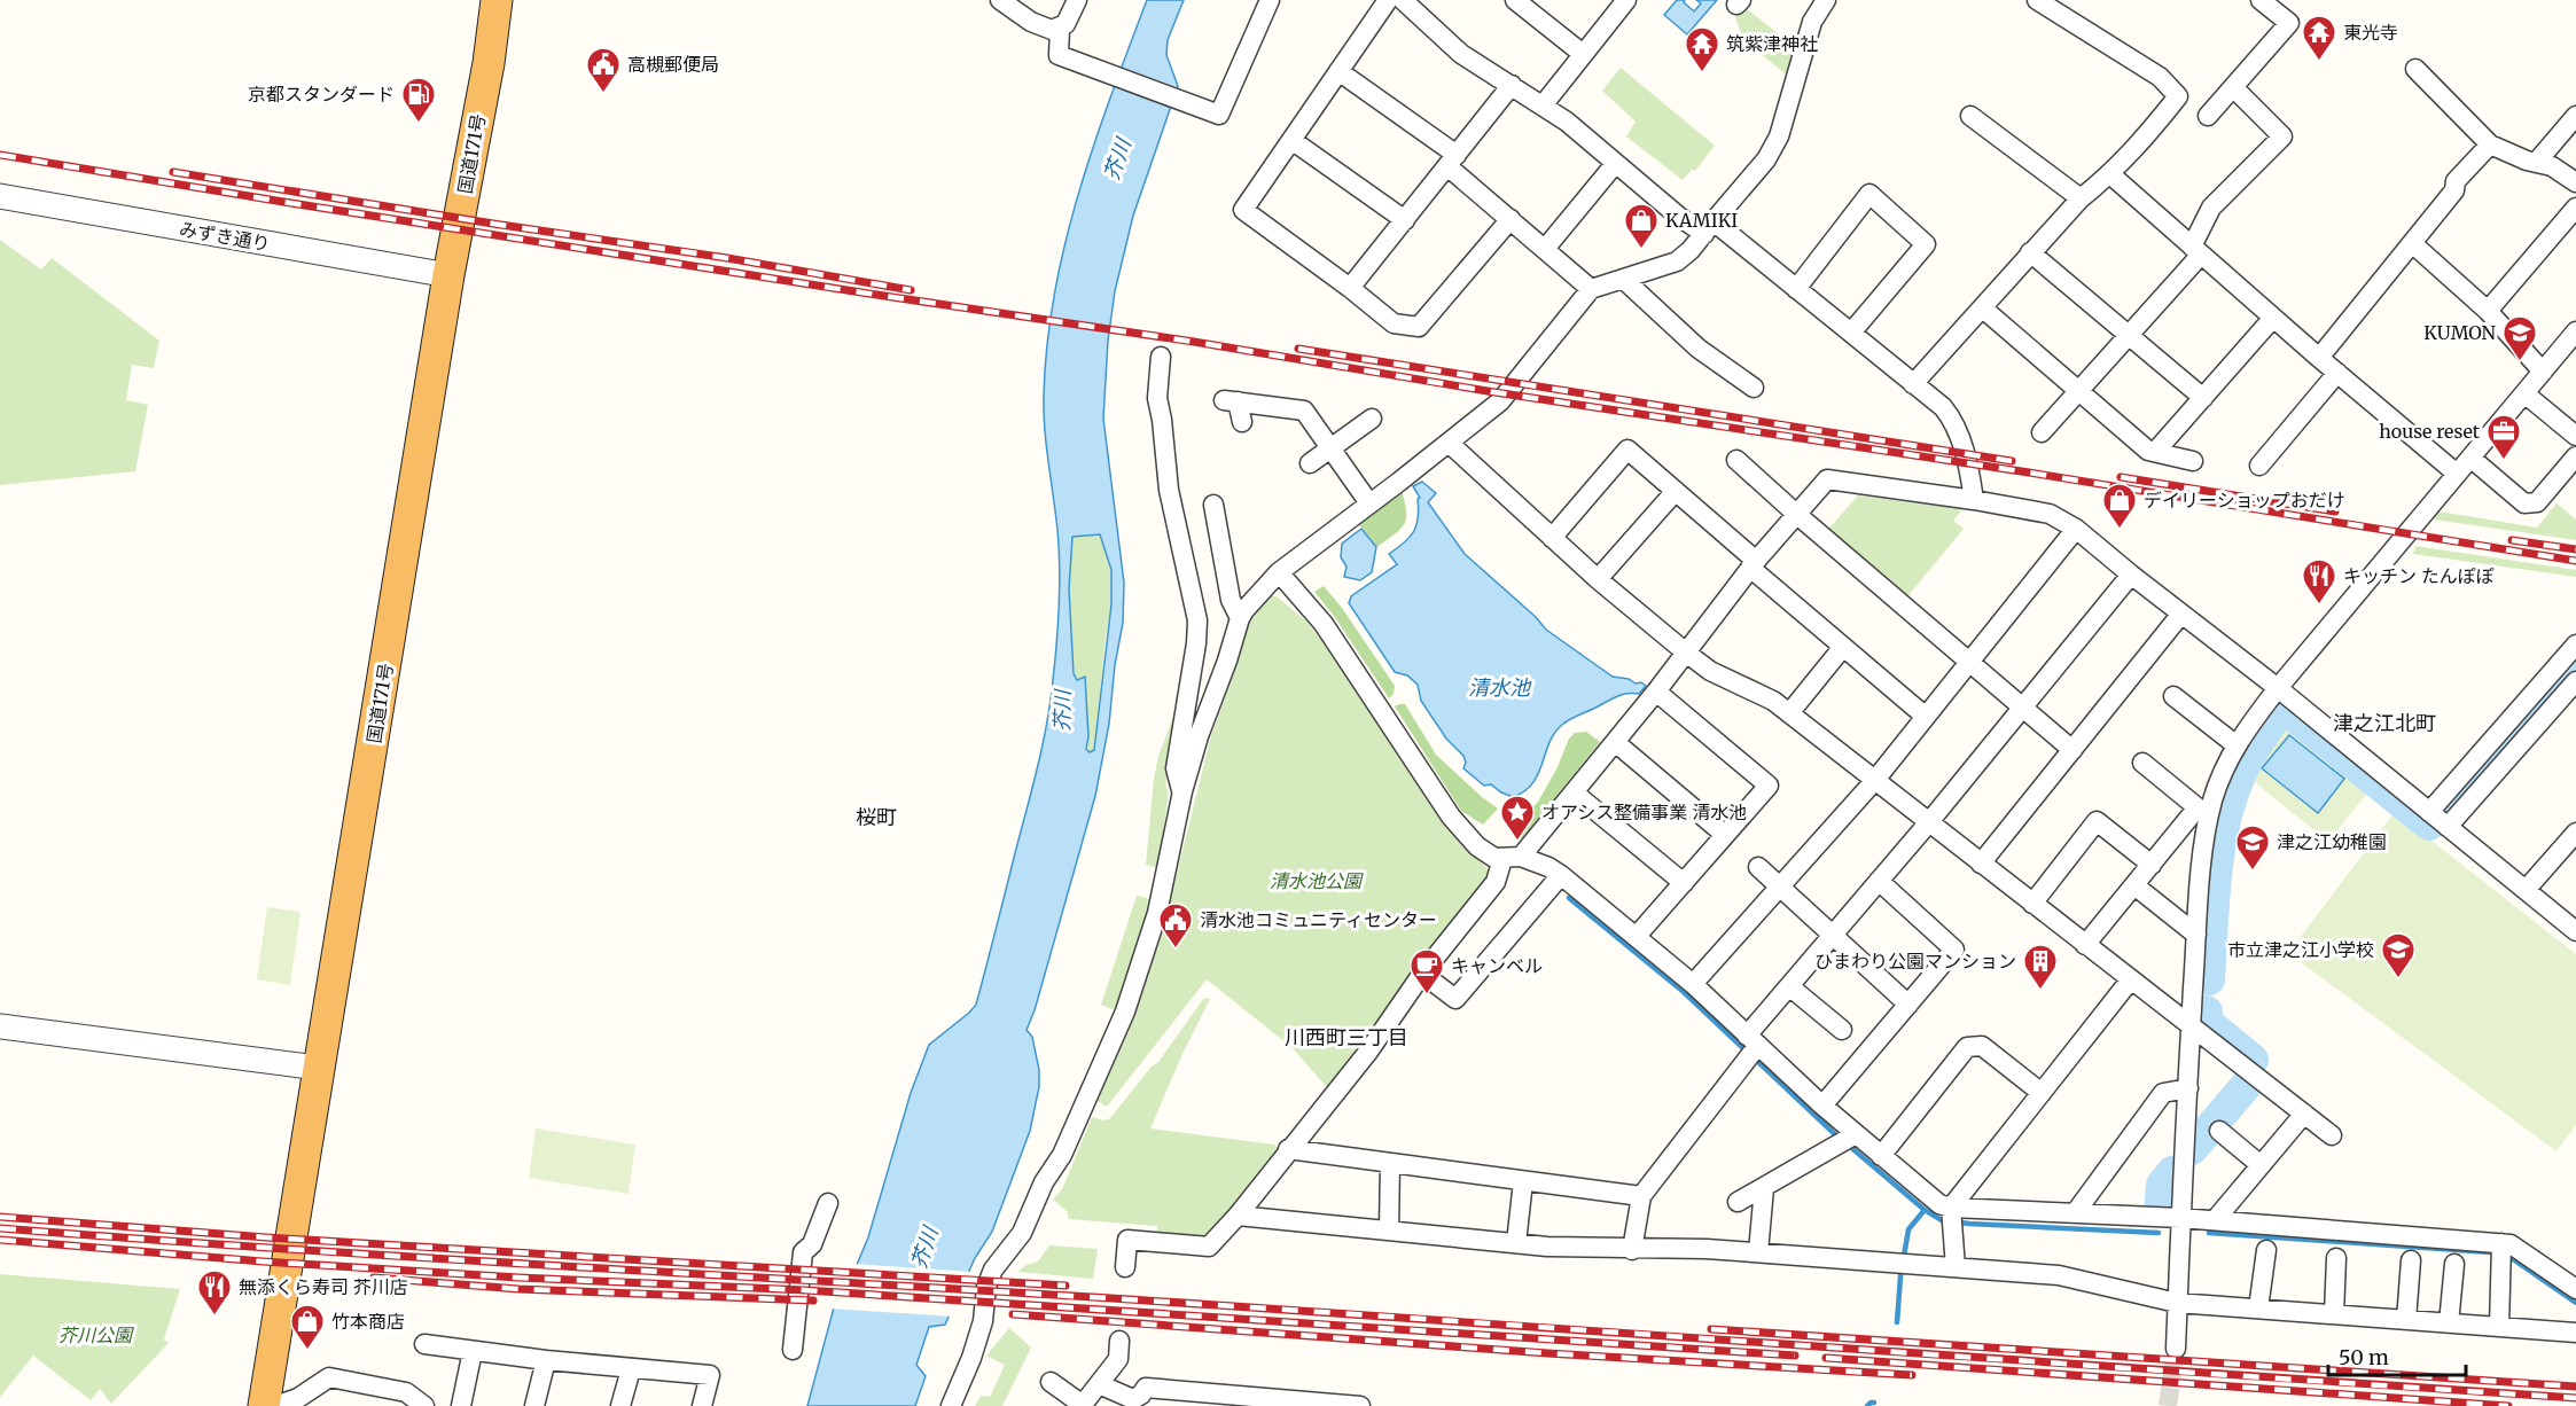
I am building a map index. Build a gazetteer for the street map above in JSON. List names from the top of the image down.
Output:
{
  "streets": {
    "highway": ["国道171号"],
    "street": ["みずき通り"]
  },
  "crossings": [
    ["国道171号", "みずき通り"]
  ],
  "districts": ["津之江北町", "桜町", "川西町三丁目"],
  "water": ["芥川", "清水池"],
  "parks": ["清水池公園", "芥川公園"],
  "places": {
    "temple": ["東光寺", "筑紫津神社"],
    "public building": ["高槻郵便局", "清水池コミュニティセンター"],
    "fuel station": ["京都スタンダード"],
    "shop": ["KAMIKI", "デイリーショップおだけ", "竹本商店"],
    "school or university": ["KUMON", "津之江幼稚園", "市立津之江小学校"],
    "office": ["house reset"],
    "restaurant": ["キッチン たんぽぽ", "無添くら寿司 芥川店"],
    "place": ["オアシス整備事業 清水池"],
    "building": ["ひまわり公園マンション"],
    "cafe": ["キャンベル"]
  },
  "scale_bar": "50 m"
}
